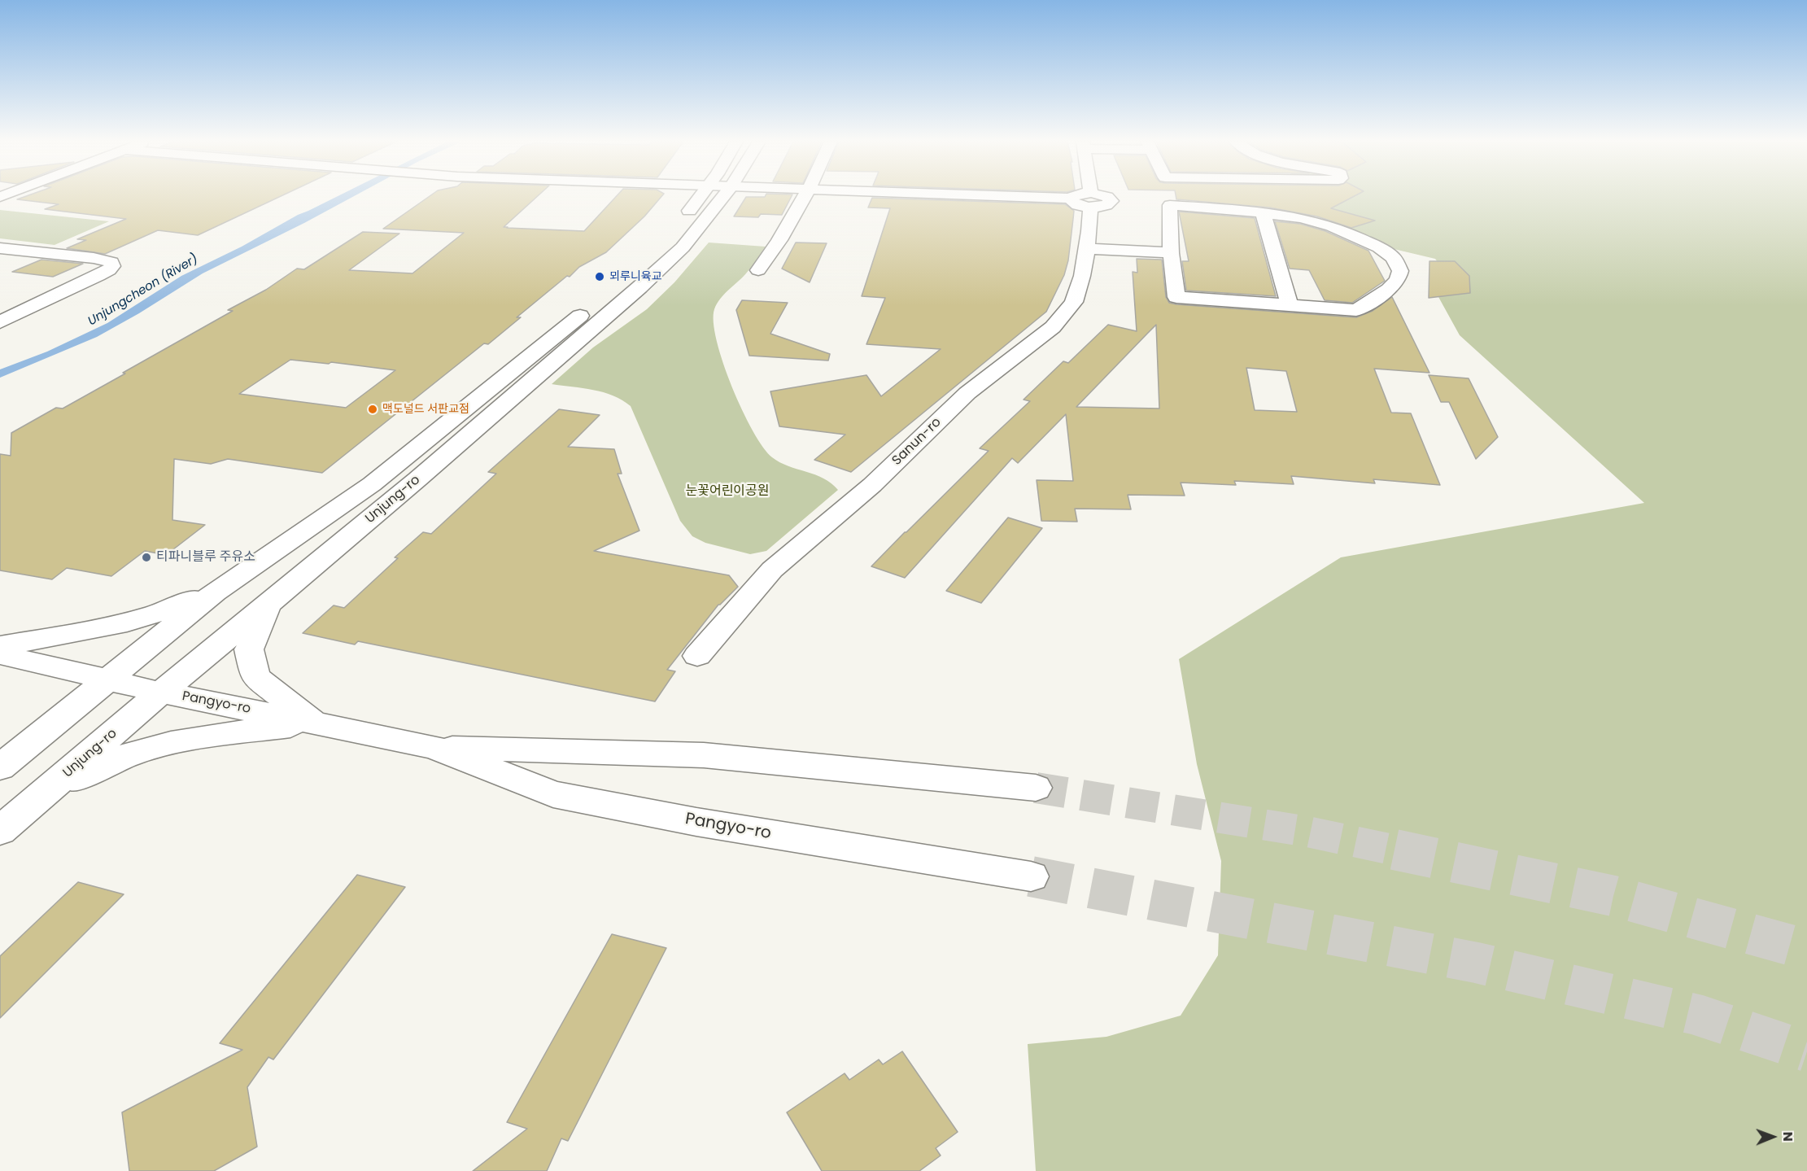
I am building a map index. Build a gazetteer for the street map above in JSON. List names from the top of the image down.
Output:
{
  "streets": {
    "street": ["Sanun-ro", "Unjung-ro", "Pangyo-ro"]
  },
  "crossings": [
    ["Unjung-ro", "Pangyo-ro"]
  ],
  "water": ["Unjungcheon (River)"],
  "parks": ["눈꽃어린이공원"],
  "places": ["뫼루니육교", "맥도널드 서판교점", "티파니블루 주유소"],
  "north": "right"
}
